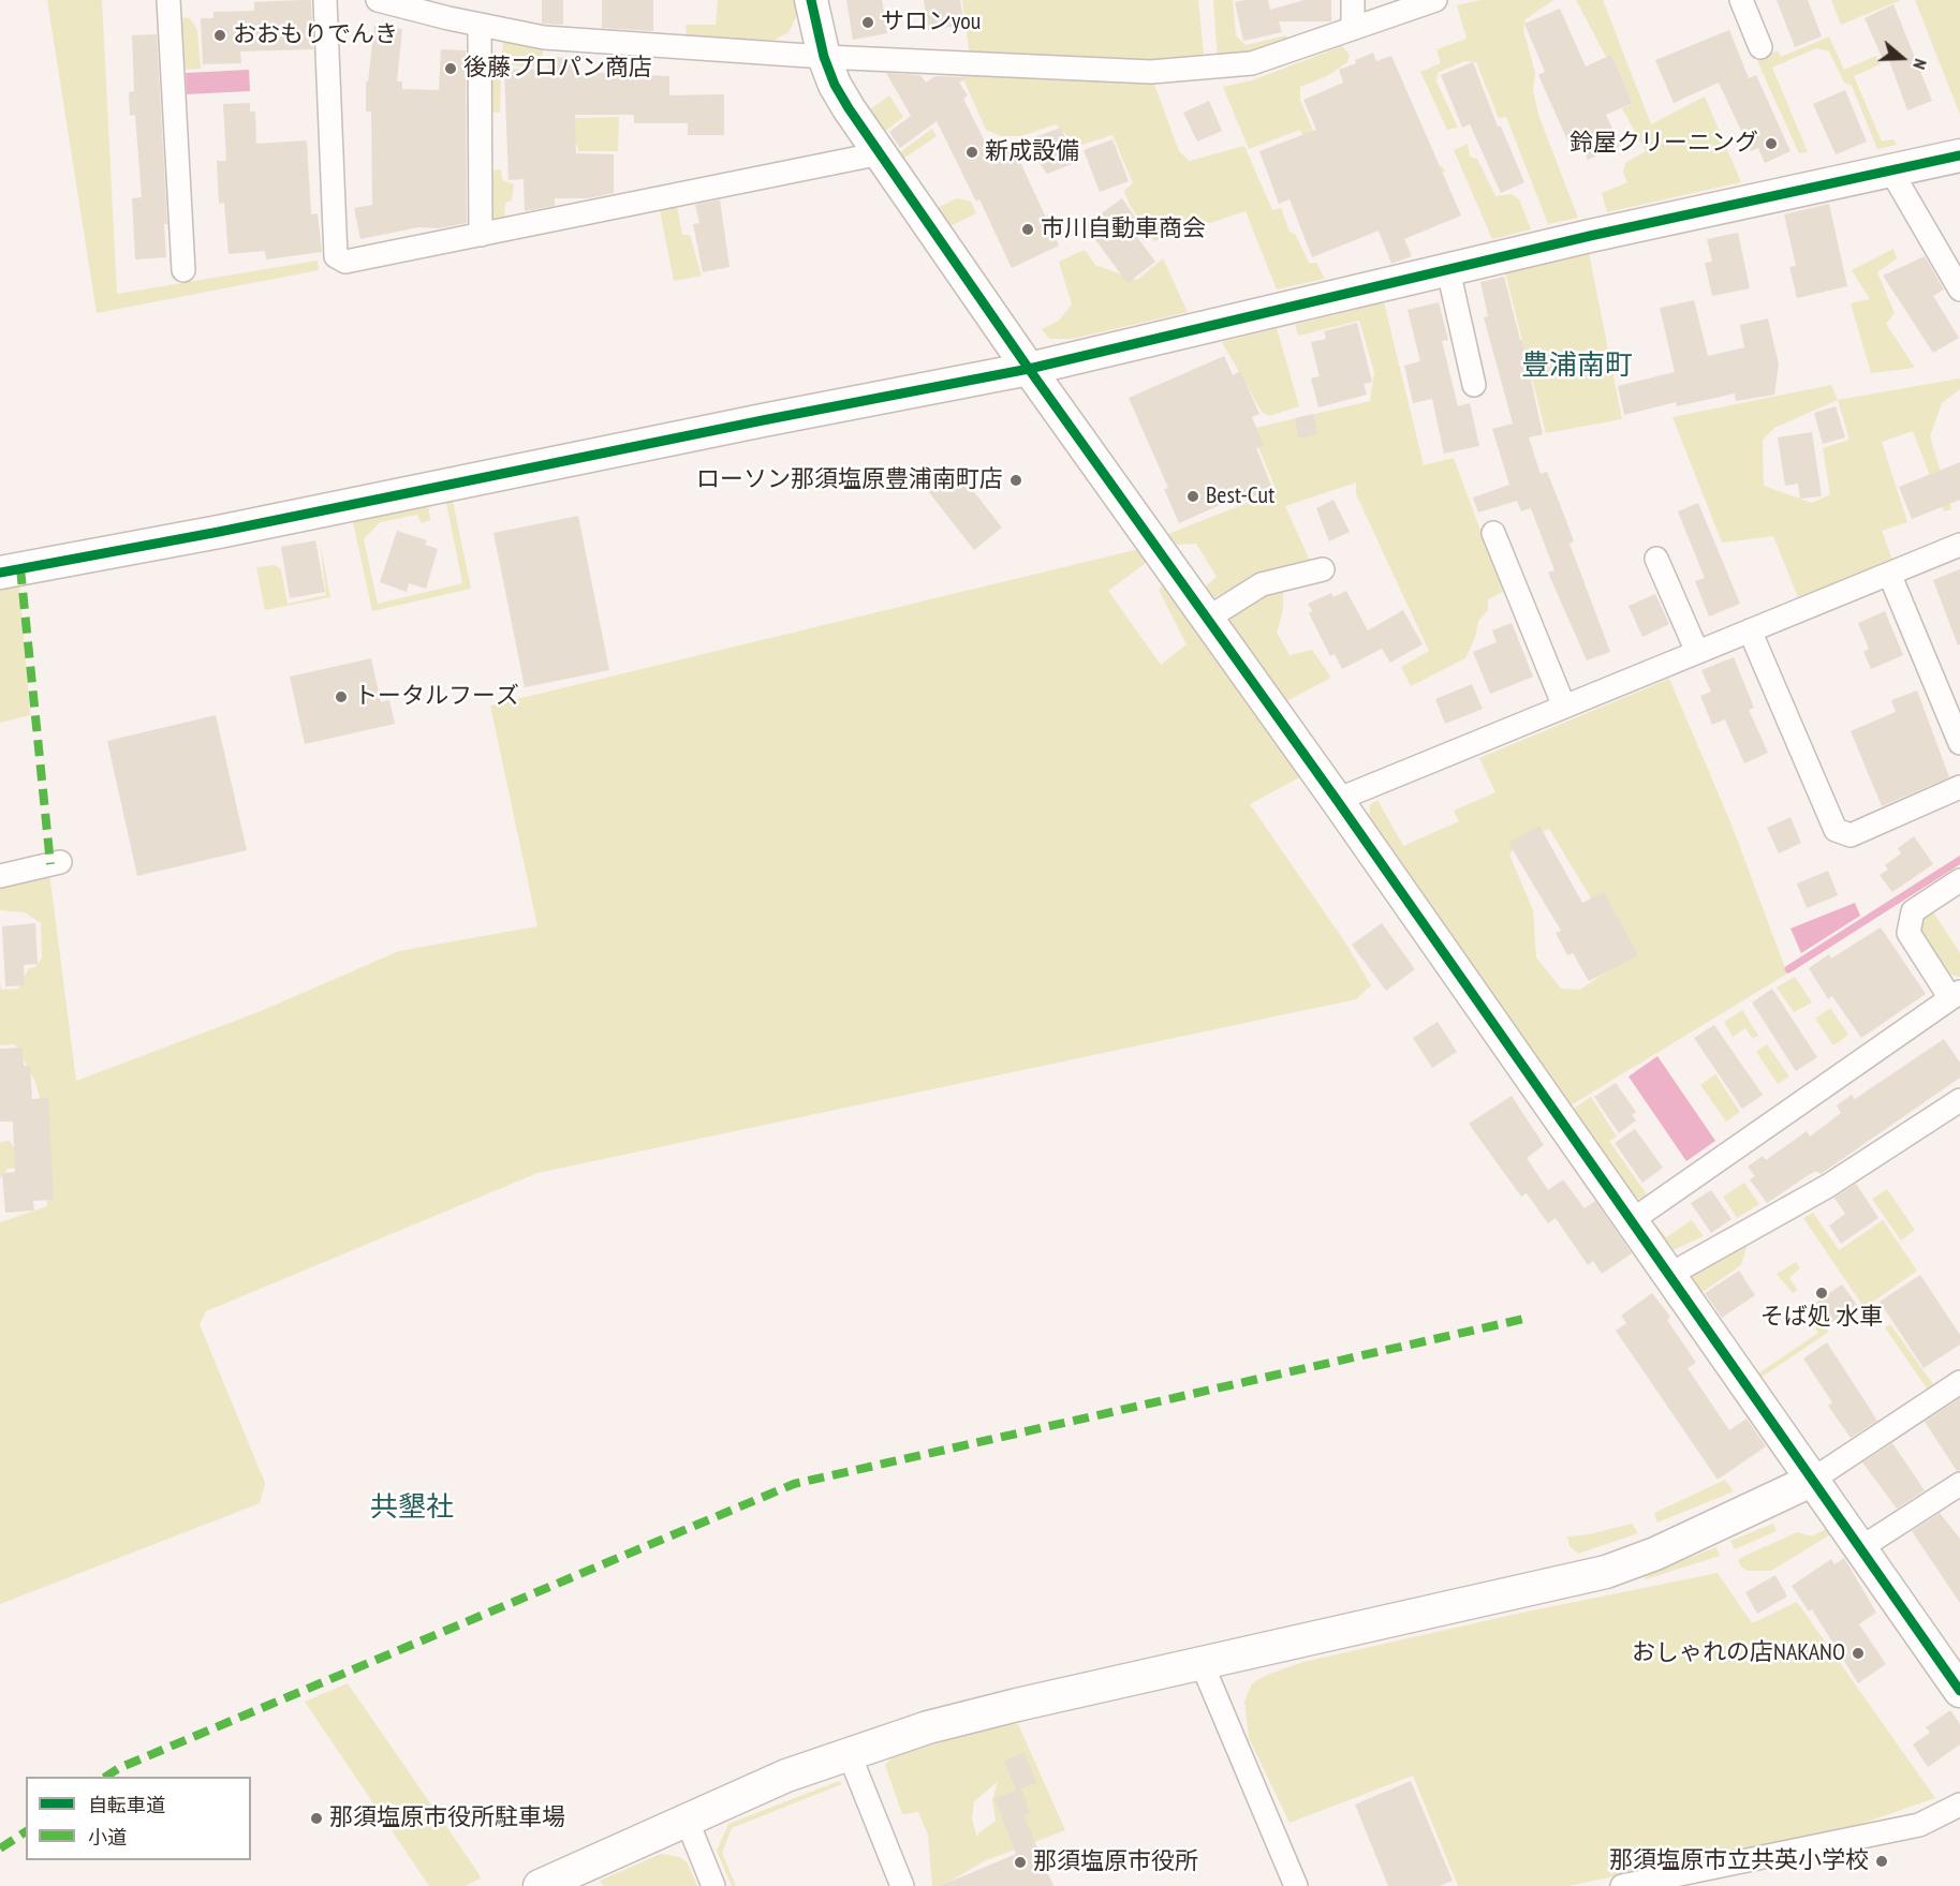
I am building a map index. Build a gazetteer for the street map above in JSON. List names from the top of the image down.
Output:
{
  "districts": ["豊浦南町", "共墾社"],
  "places": [
    "サロンyou",
    "おおもりでんき",
    "後藤プロパン商店",
    "鈴屋クリーニング",
    "新成設備",
    "市川自動車商会",
    "ローソン那須塩原豊浦南町店",
    "Best-Cut",
    "トータルフーズ",
    "そば処 水車",
    "おしゃれの店NAKANO",
    "那須塩原市役所駐車場",
    "那須塩原市立共英小学校",
    "那須塩原市役所"
  ],
  "legend": ["自転車道", "小道"],
  "north": "right"
}
